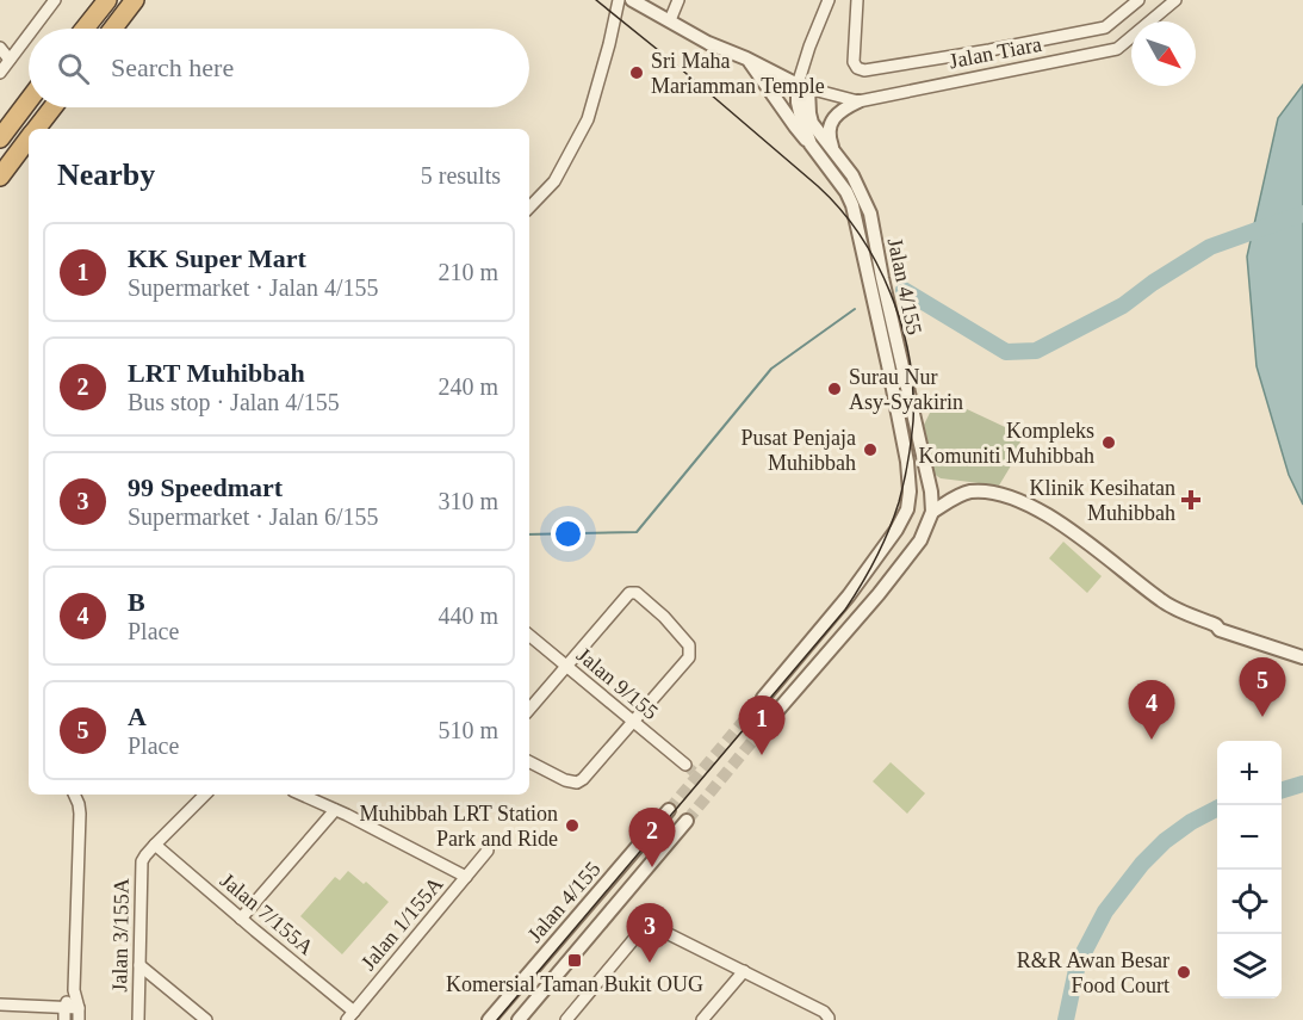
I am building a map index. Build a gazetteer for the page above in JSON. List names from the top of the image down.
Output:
{
  "streets": {
    "street": [
      "Jalan Tiara",
      "Jalan 4/155",
      "Jalan 9/155",
      "Jalan 7/155A",
      "Jalan 1/155A",
      "Jalan 3/155A"
    ]
  },
  "crossings": [
    ["Jalan Tiara", "Jalan 4/155"],
    ["Jalan 7/155A", "Jalan 1/155A"],
    ["Jalan 7/155A", "Jalan 3/155A"]
  ],
  "places": {
    "other": [
      "Sri Maha Mariamman Temple",
      "Surau Nur Asy-Syakirin",
      "Kompleks Komuniti Muhibbah",
      "Pusat Penjaja Muhibbah",
      "Muhibbah LRT Station Park and Ride",
      "R&R Awan Besar Food Court"
    ],
    "health": ["Klinik Kesihatan Muhibbah"],
    "transit": ["Komersial Taman Bukit OUG"]
  },
  "north": "bottom right",
  "page": {
    "search": "Search here",
    "heading": ["Nearby", "5 results"],
    "list": [
      {
        "mark": "1",
        "name": "KK Super Mart",
        "note": "Supermarket · Jalan 4/155",
        "value": "210 m"
      },
      {
        "mark": "2",
        "name": "LRT Muhibbah",
        "note": "Bus stop · Jalan 4/155",
        "value": "240 m"
      },
      {
        "mark": "3",
        "name": "99 Speedmart",
        "note": "Supermarket · Jalan 6/155",
        "value": "310 m"
      },
      {
        "mark": "4",
        "name": "B",
        "note": "Place",
        "value": "440 m"
      },
      {
        "mark": "5",
        "name": "A",
        "note": "Place",
        "value": "510 m"
      }
    ],
    "pins": [
      "5",
      "4",
      "1",
      "2",
      "3"
    ],
    "map_buttons": ["+", "−"]
  }
}
